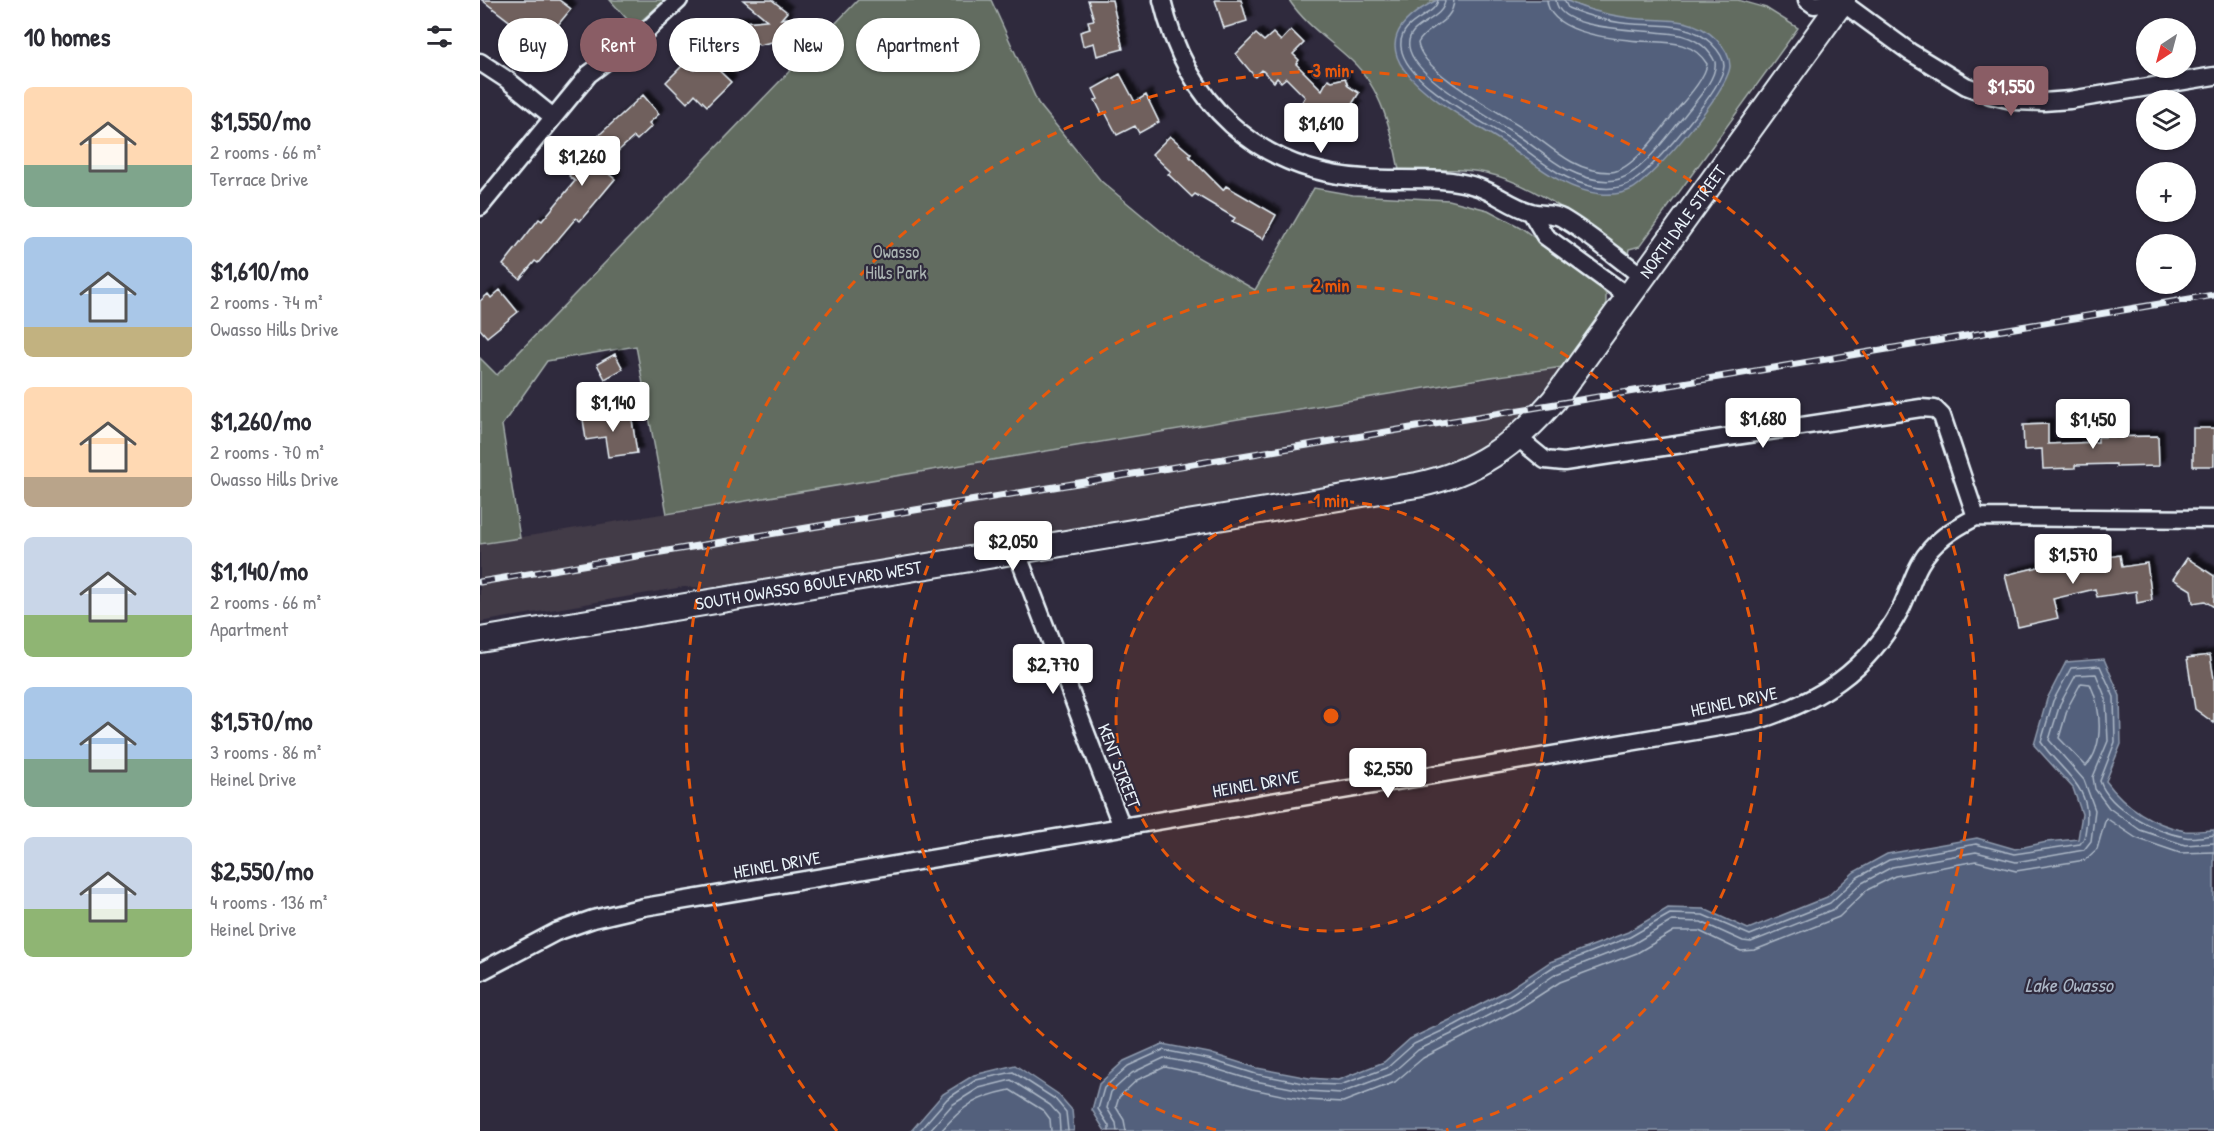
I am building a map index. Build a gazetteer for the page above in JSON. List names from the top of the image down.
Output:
{
  "streets": {
    "street": [
      "NORTH DALE STREET",
      "SOUTH OWASSO BOULEVARD WEST",
      "HEINEL DRIVE",
      "KENT STREET"
    ]
  },
  "crossings": [
    ["NORTH DALE STREET", "SOUTH OWASSO BOULEVARD WEST"],
    ["SOUTH OWASSO BOULEVARD WEST", "KENT STREET"],
    ["HEINEL DRIVE", "KENT STREET"]
  ],
  "water": ["Lake Owasso"],
  "parks": ["Owasso Hills Park"],
  "north": "bottom left",
  "page": {
    "heading": "10 homes",
    "map_buttons": ["+", "−"],
    "chip": [
      "Buy",
      "Rent",
      "Filters",
      "New",
      "Apartment"
    ],
    "price": [
      "$1,550",
      "$1,610",
      "$1,260",
      "$1,140",
      "$1,680",
      "$1,450",
      "$2,050",
      "$1,570",
      "$2,770",
      "$2,550"
    ],
    "list": [
      {
        "name": "$1,550/mo",
        "note": "2 rooms · 66 m² · Terrace Drive"
      },
      {
        "name": "$1,610/mo",
        "note": "2 rooms · 74 m² · Owasso Hills Drive"
      },
      {
        "name": "$1,260/mo",
        "note": "2 rooms · 70 m² · Owasso Hills Drive"
      },
      {
        "name": "$1,140/mo",
        "note": "2 rooms · 66 m² · Apartment"
      },
      {
        "name": "$1,570/mo",
        "note": "3 rooms · 86 m² · Heinel Drive"
      },
      {
        "name": "$2,550/mo",
        "note": "4 rooms · 136 m² · Heinel Drive"
      }
    ]
  },
  "rings": ["3 min", "2 min", "1 min"]
}
